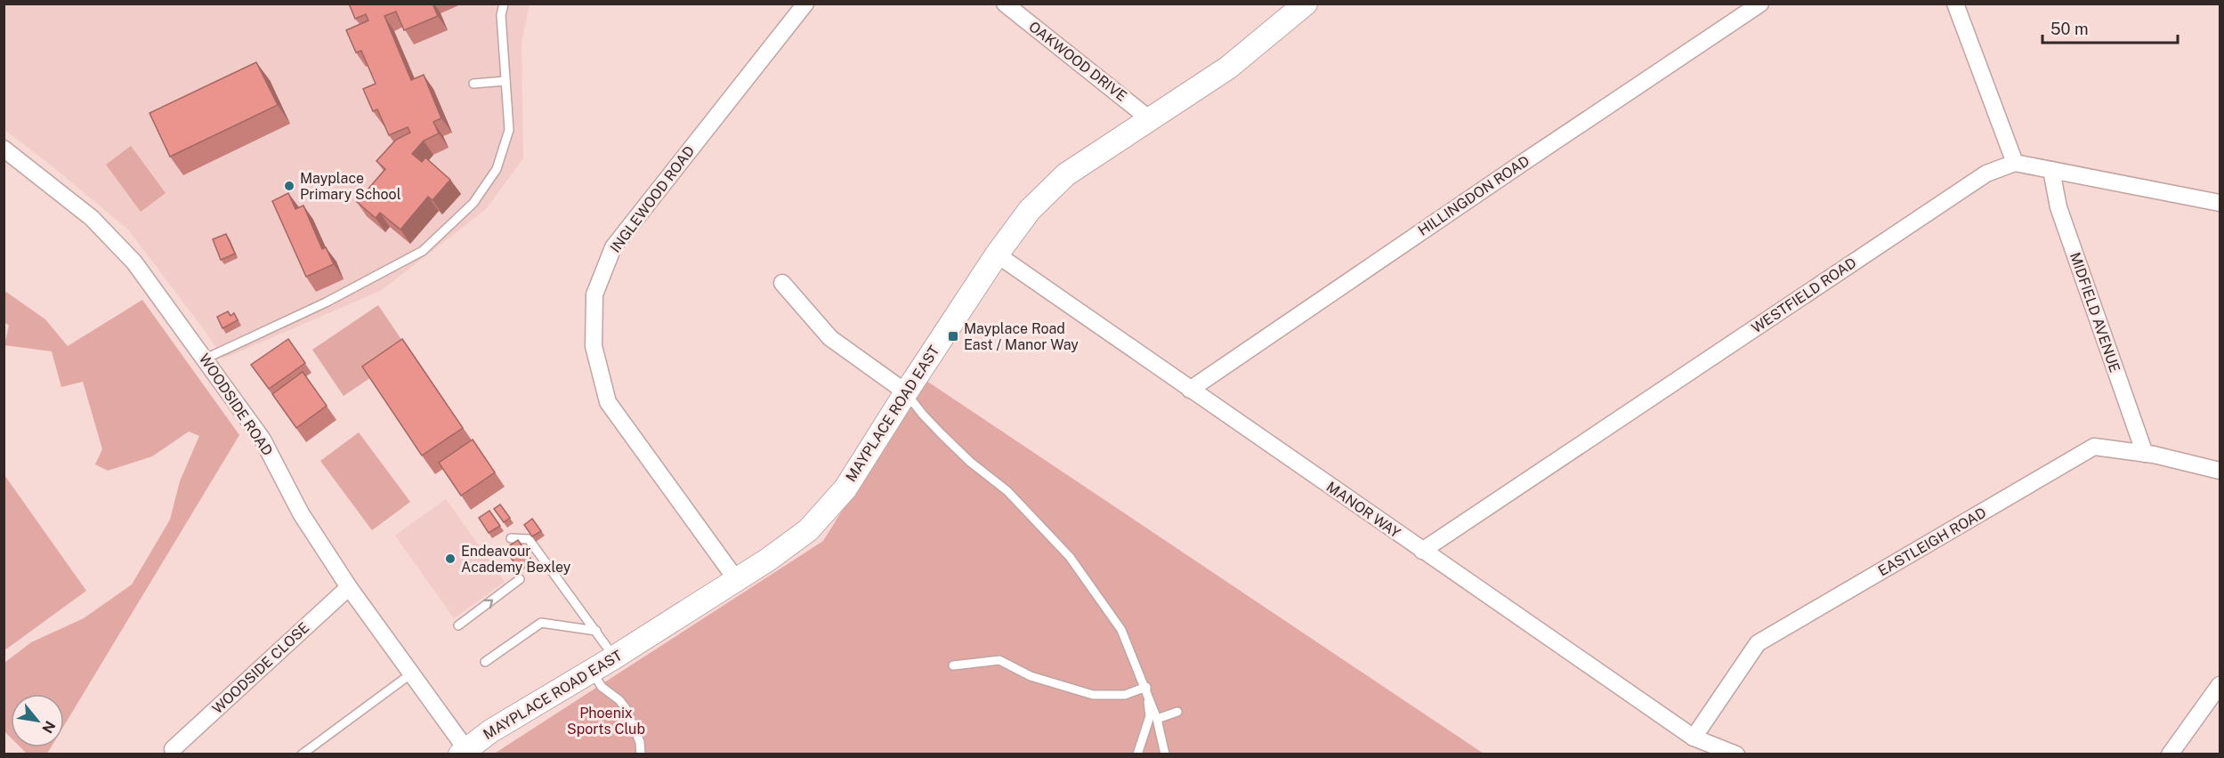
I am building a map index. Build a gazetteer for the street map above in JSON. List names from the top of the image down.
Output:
{
  "streets": {
    "street": [
      "OAKWOOD DRIVE",
      "HILLINGDON ROAD",
      "INGLEWOOD ROAD",
      "WESTFIELD ROAD",
      "MIDFIELD AVENUE",
      "WOODSIDE ROAD",
      "MAYPLACE ROAD EAST",
      "MANOR WAY",
      "EASTLEIGH ROAD",
      "WOODSIDE CLOSE"
    ]
  },
  "crossings": [
    ["OAKWOOD DRIVE", "MAYPLACE ROAD EAST"],
    ["HILLINGDON ROAD", "MANOR WAY"],
    ["INGLEWOOD ROAD", "MAYPLACE ROAD EAST"],
    ["WESTFIELD ROAD", "MANOR WAY"],
    ["MIDFIELD AVENUE", "EASTLEIGH ROAD"],
    ["WOODSIDE ROAD", "MAYPLACE ROAD EAST"],
    ["WOODSIDE ROAD", "WOODSIDE CLOSE"],
    ["MAYPLACE ROAD EAST", "MANOR WAY"],
    ["MANOR WAY", "EASTLEIGH ROAD"]
  ],
  "parks": ["Phoenix Sports Club"],
  "places": {
    "other": ["Mayplace Primary School", "Endeavour Academy Bexley"],
    "transit": ["Mayplace Road East / Manor Way"]
  },
  "scale_bar": "50 m",
  "north": "bottom right"
}
